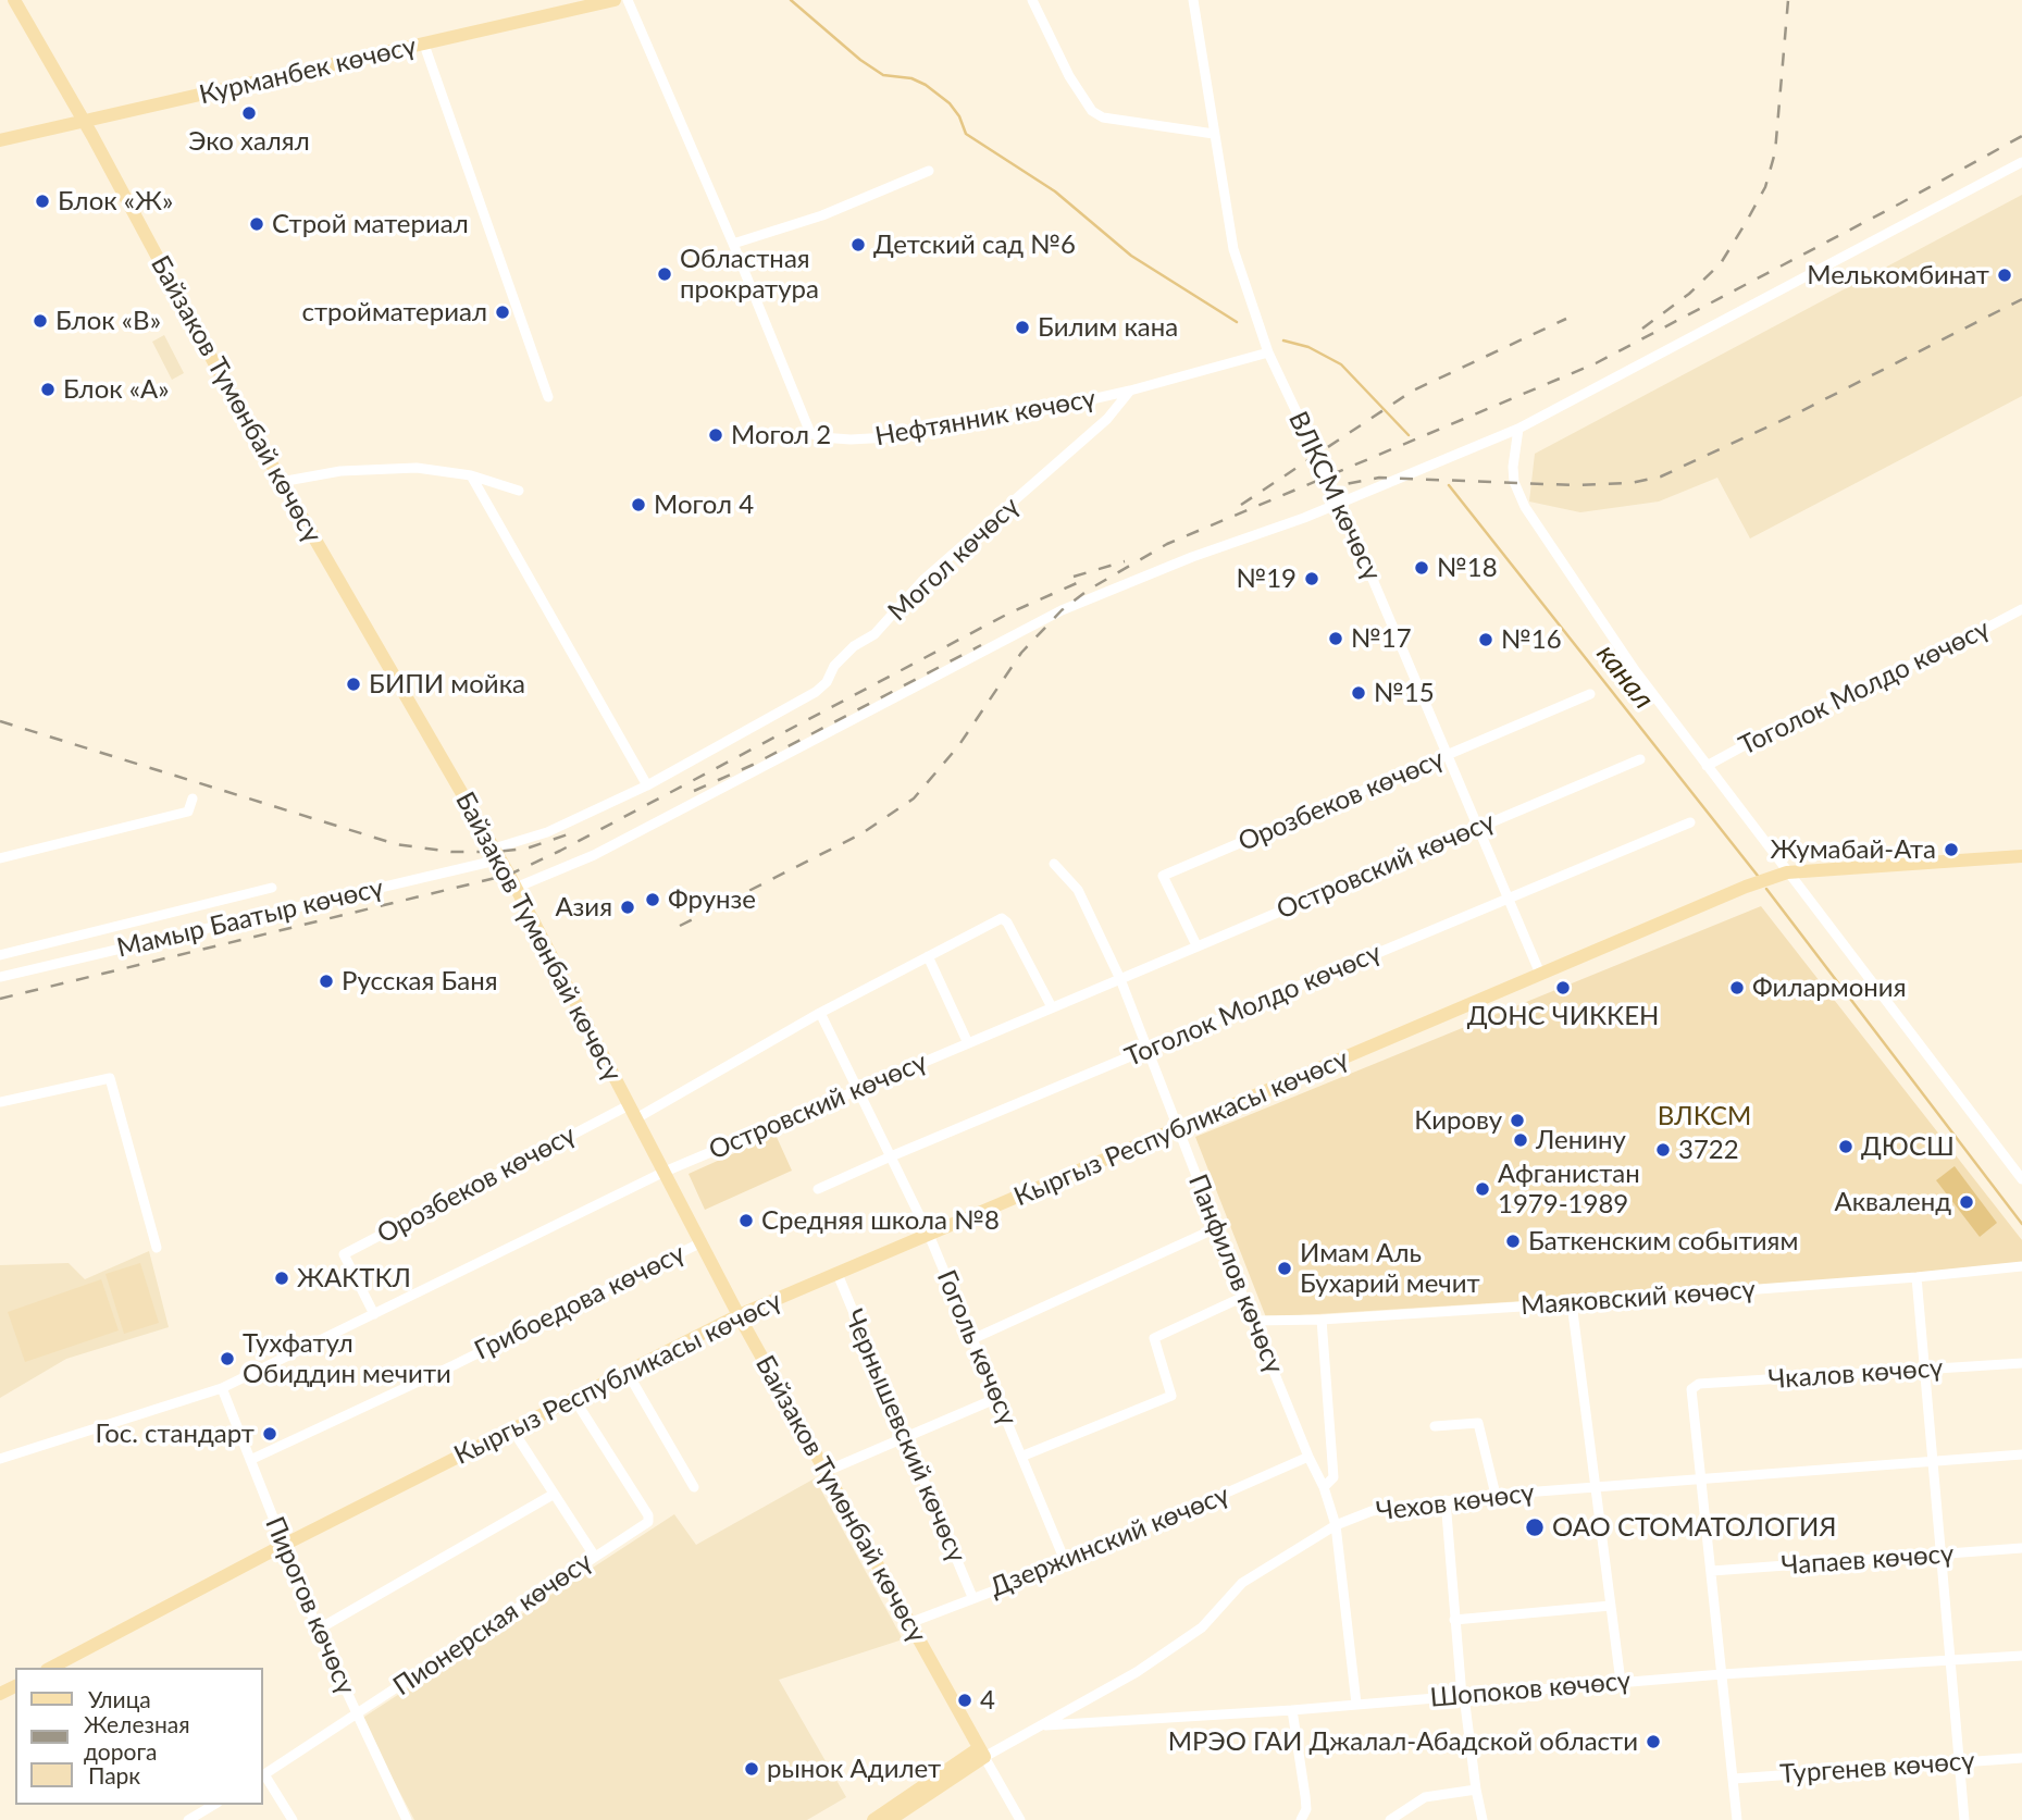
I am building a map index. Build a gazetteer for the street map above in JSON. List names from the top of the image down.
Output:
{
  "streets": {
    "main road": [
      "Курманбек көчөсү",
      "Байзаков Түмөнбай көчөсү",
      "Кыргыз Республикасы көчөсү",
      "Чехов көчөсү"
    ],
    "street": [
      "Нефтянник көчөсү",
      "ВЛКСМ көчөсү",
      "Могол көчөсү",
      "Тоголок Молдо көчөсү",
      "Орозбеков көчөсү",
      "Островский көчөсү",
      "Мамыр Баатыр көчөсү",
      "Панфилов көчөсү",
      "Маяковский көчөсү",
      "Грибоедова көчөсү",
      "Гоголь көчөсү",
      "Чкалов көчөсү",
      "Чернышевский көчөсү",
      "Дзержинский көчөсү",
      "Чапаев көчөсү",
      "Пирогов көчөсү",
      "Пионерская көчөсү",
      "Шопоков көчөсү",
      "Тургенев көчөсү"
    ]
  },
  "crossings": [
    ["Курманбек көчөсү", "Байзаков Түмөнбай көчөсү"],
    ["Байзаков Түмөнбай көчөсү", "Могол көчөсү"],
    ["Байзаков Түмөнбай көчөсү", "Орозбеков көчөсү"],
    ["Байзаков Түмөнбай көчөсү", "Островский көчөсү"],
    ["Байзаков Түмөнбай көчөсү", "Мамыр Баатыр көчөсү"],
    ["Байзаков Түмөнбай көчөсү", "Кыргыз Республикасы көчөсү"],
    ["Байзаков Түмөнбай көчөсү", "Грибоедова көчөсү"],
    ["Байзаков Түмөнбай көчөсү", "Чехов көчөсү"],
    ["Байзаков Түмөнбай көчөсү", "Дзержинский көчөсү"],
    ["Нефтянник көчөсү", "Могол көчөсү"],
    ["ВЛКСМ көчөсү", "Тоголок Молдо көчөсү"],
    ["ВЛКСМ көчөсү", "Орозбеков көчөсү"],
    ["ВЛКСМ көчөсү", "Островский көчөсү"],
    ["ВЛКСМ көчөсү", "Кыргыз Республикасы көчөсү"],
    ["Могол көчөсү", "Мамыр Баатыр көчөсү"],
    ["Тоголок Молдо көчөсү", "Панфилов көчөсү"],
    ["Тоголок Молдо көчөсү", "Гоголь көчөсү"],
    ["Орозбеков көчөсү", "Островский көчөсү"],
    ["Островский көчөсү", "Панфилов көчөсү"],
    ["Островский көчөсү", "Гоголь көчөсү"],
    ["Островский көчөсү", "Пирогов көчөсү"],
    ["Кыргыз Республикасы көчөсү", "Панфилов көчөсү"],
    ["Кыргыз Республикасы көчөсү", "Гоголь көчөсү"],
    ["Кыргыз Республикасы көчөсү", "Чернышевский көчөсү"],
    ["Кыргыз Республикасы көчөсү", "Пирогов көчөсү"],
    ["Кыргыз Республикасы көчөсү", "Пионерская көчөсү"],
    ["Панфилов көчөсү", "Маяковский көчөсү"],
    ["Панфилов көчөсү", "Чехов көчөсү"],
    ["Панфилов көчөсү", "Дзержинский көчөсү"],
    ["Панфилов көчөсү", "Шопоков көчөсү"],
    ["Грибоедова көчөсү", "Пирогов көчөсү"],
    ["Гоголь көчөсү", "Дзержинский көчөсү"],
    ["Чкалов көчөсү", "Чехов көчөсү"],
    ["Чернышевский көчөсү", "Дзержинский көчөсү"],
    ["Чехов көчөсү", "Шопоков көчөсү"],
    ["Пирогов көчөсү", "Пионерская көчөсү"]
  ],
  "water": ["канал"],
  "parks": ["ВЛКСМ"],
  "places": [
    "Эко халял",
    "Блок «Ж»",
    "Строй материал",
    "Детский сад №6",
    "Областная прократура",
    "Мелькомбинат",
    "стройматериал",
    "Блок «В»",
    "Билим кана",
    "Блок «А»",
    "Могол 2",
    "Могол 4",
    "№18",
    "№19",
    "№17",
    "№16",
    "БИПИ мойка",
    "№15",
    "Жумабай-Ата",
    "Фрунзе",
    "Азия",
    "Русская Баня",
    "ДОНС ЧИККЕН",
    "Филармония",
    "Кирову",
    "Ленину",
    "ДЮСШ",
    "3722",
    "Афганистан 1979-1989",
    "Акваленд",
    "Средняя школа №8",
    "Баткенским событиям",
    "Имам Аль Бухарий мечит",
    "ЖАКТКЛ",
    "Тухфатул Обиддин мечити",
    "Гос. стандарт",
    "ОАО СТОМАТОЛОГИЯ",
    "4",
    "МРЭО ГАИ Джалал-Абадской области",
    "рынок Адилет"
  ],
  "legend": ["Улица", "Железная дорога", "Парк"]
}
